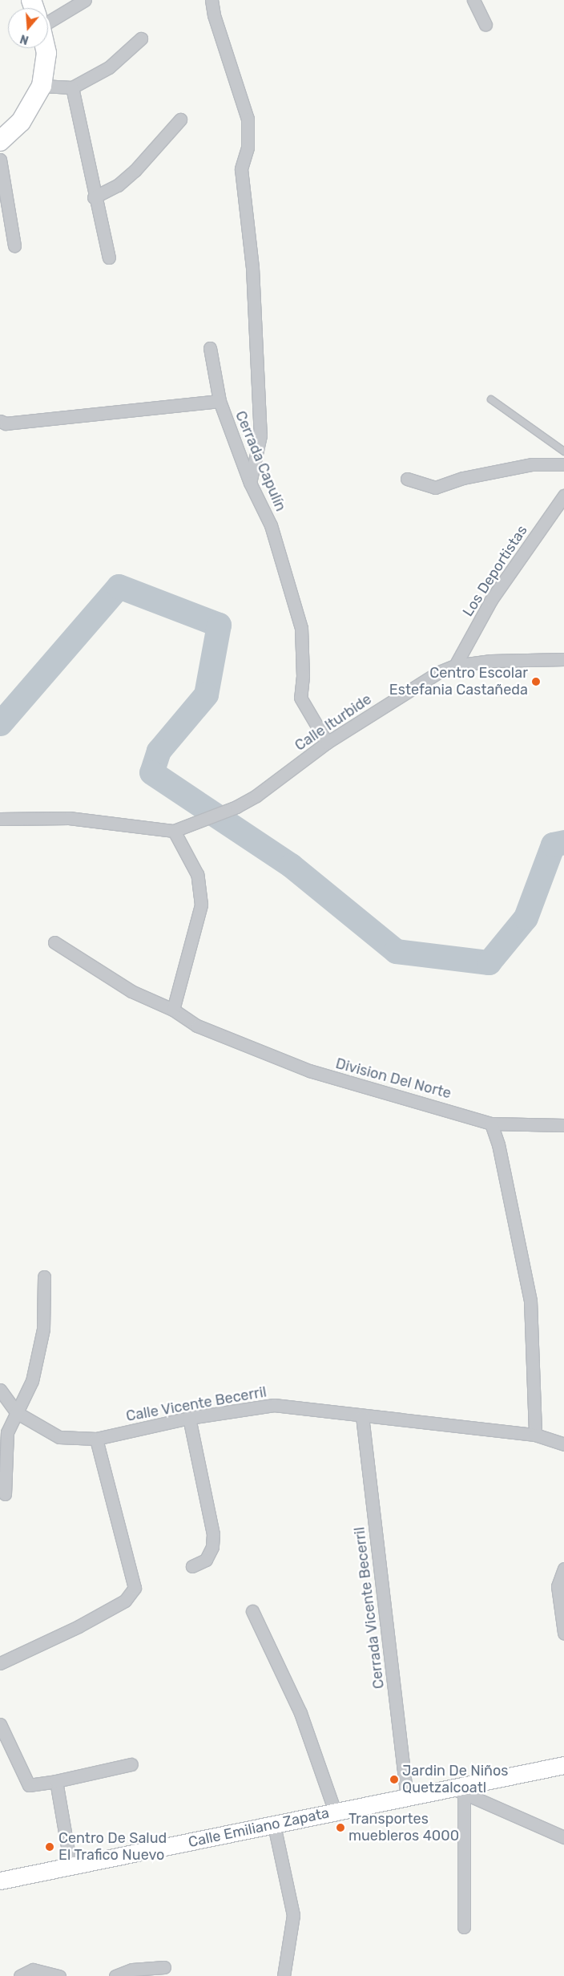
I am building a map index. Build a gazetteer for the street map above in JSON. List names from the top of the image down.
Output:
{
  "streets": {
    "main road": ["Calle Emiliano Zapata"],
    "street": [
      "Cerrada Capulín",
      "Los Deportistas",
      "Calle Iturbide",
      "Division Del Norte",
      "Calle Vicente Becerril",
      "Cerrada Vicente Becerril"
    ]
  },
  "crossings": [
    ["Cerrada Capulín", "Calle Iturbide"],
    ["Los Deportistas", "Calle Iturbide"],
    ["Calle Vicente Becerril", "Cerrada Vicente Becerril"],
    ["Cerrada Vicente Becerril", "Calle Emiliano Zapata"]
  ],
  "places": [
    "Centro Escolar Estefania Castañeda",
    "Jardin De Niños Quetzalcoatl",
    "Transportes muebleros 4000",
    "Centro De Salud El Trafico Nuevo"
  ],
  "north": "bottom"
}
